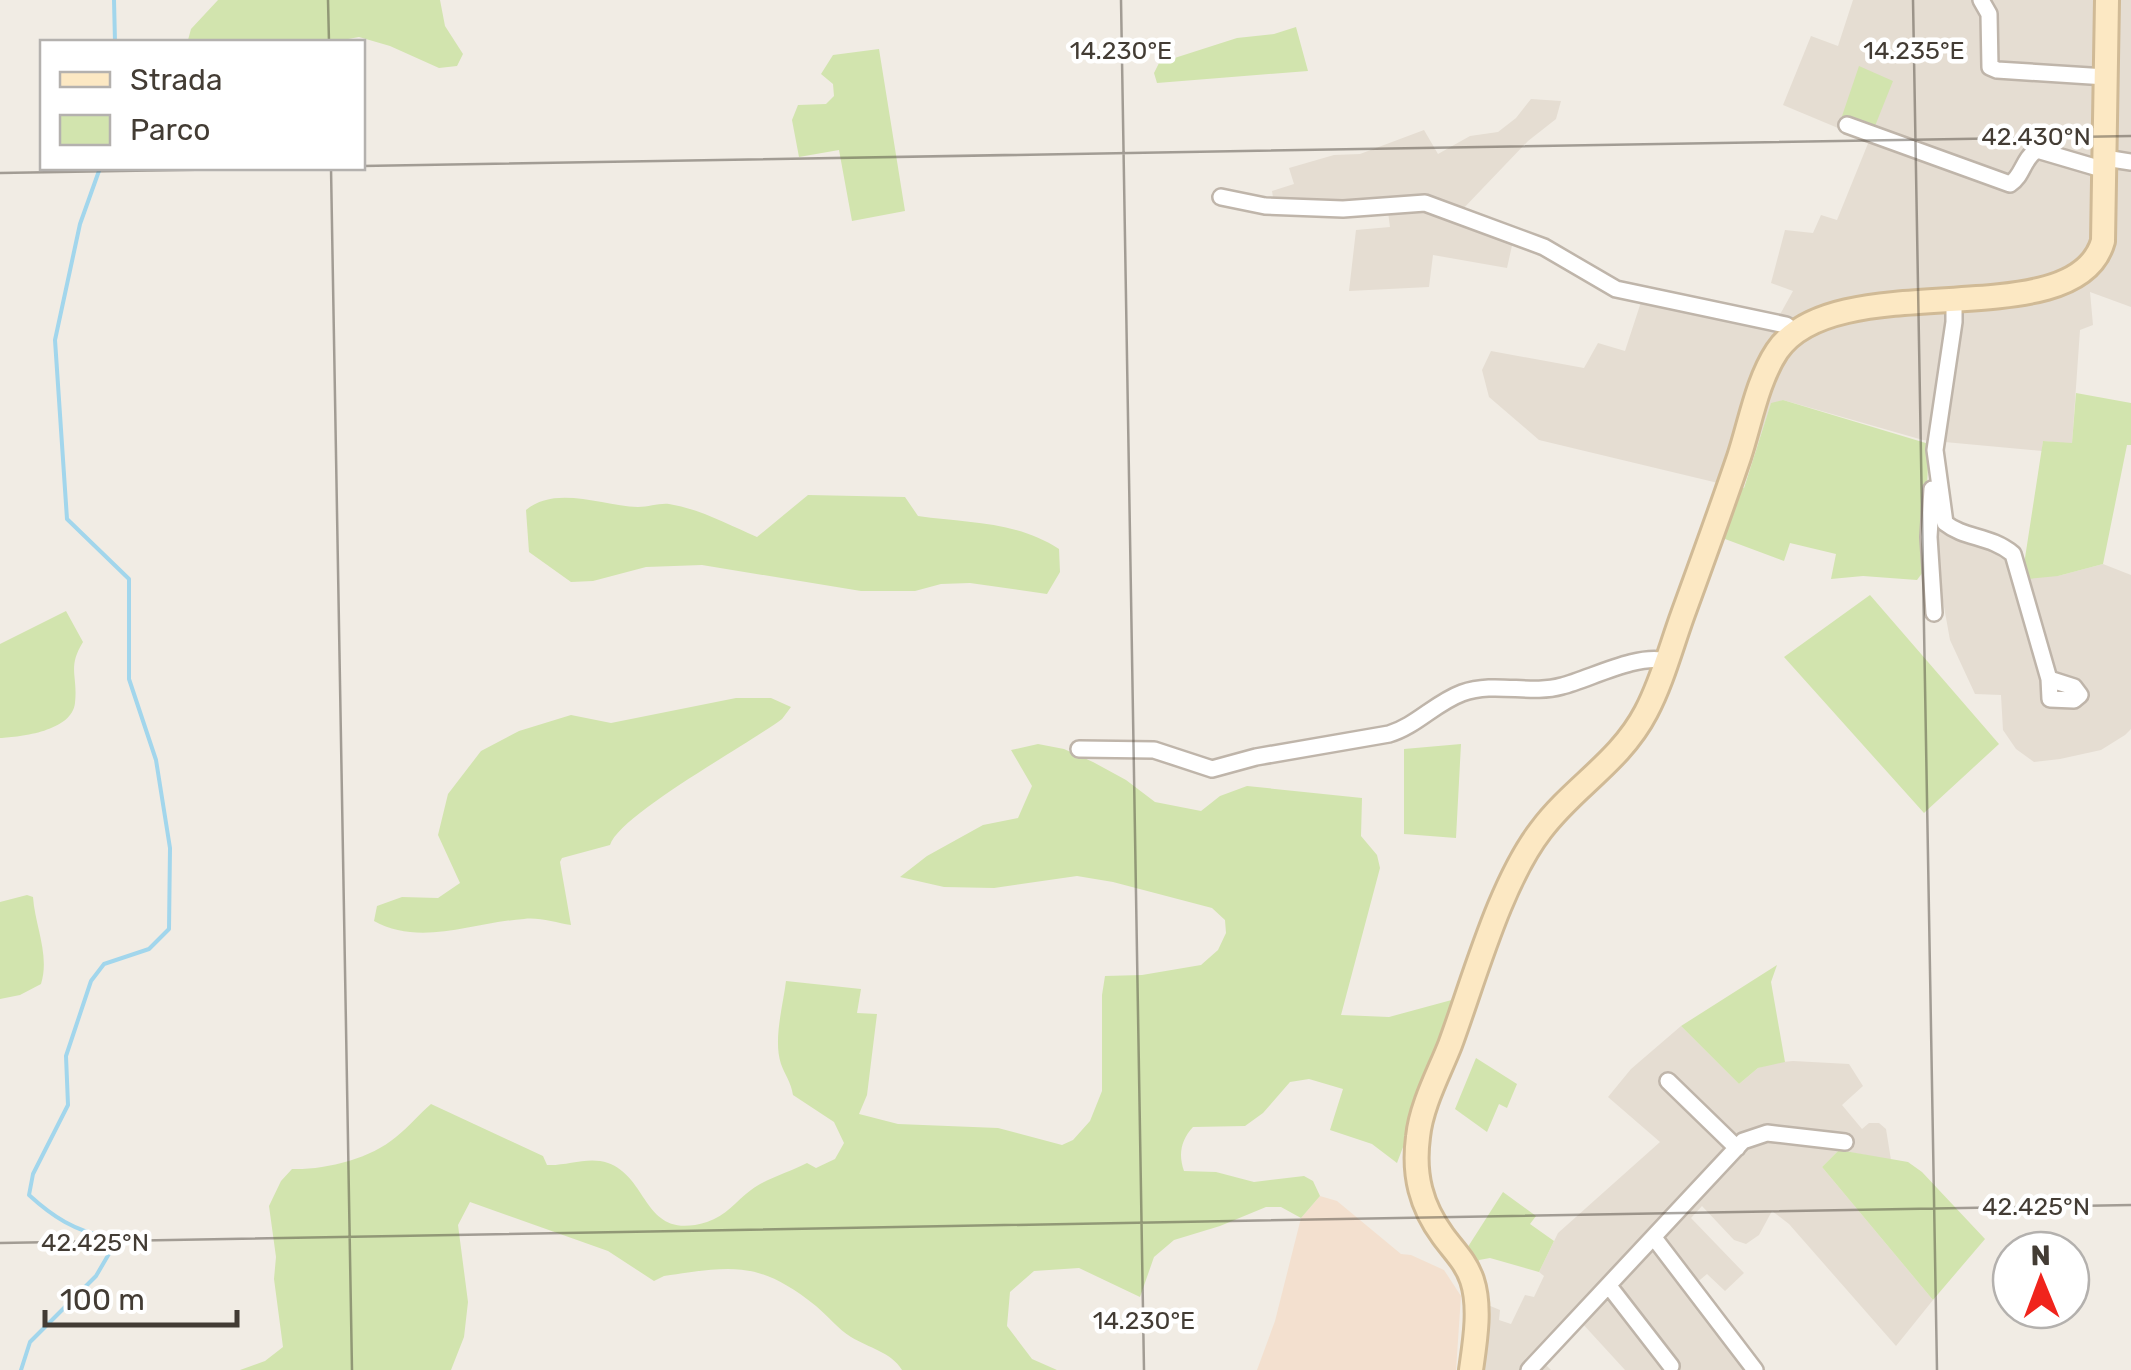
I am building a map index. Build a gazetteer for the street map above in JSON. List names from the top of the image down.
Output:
{
  "legend": ["Strada", "Parco"],
  "scale_bar": "100 m",
  "north": "top",
  "coordinates": [
    "14.230°E",
    "14.235°E",
    "42.430°N",
    "42.425°N"
  ]
}
